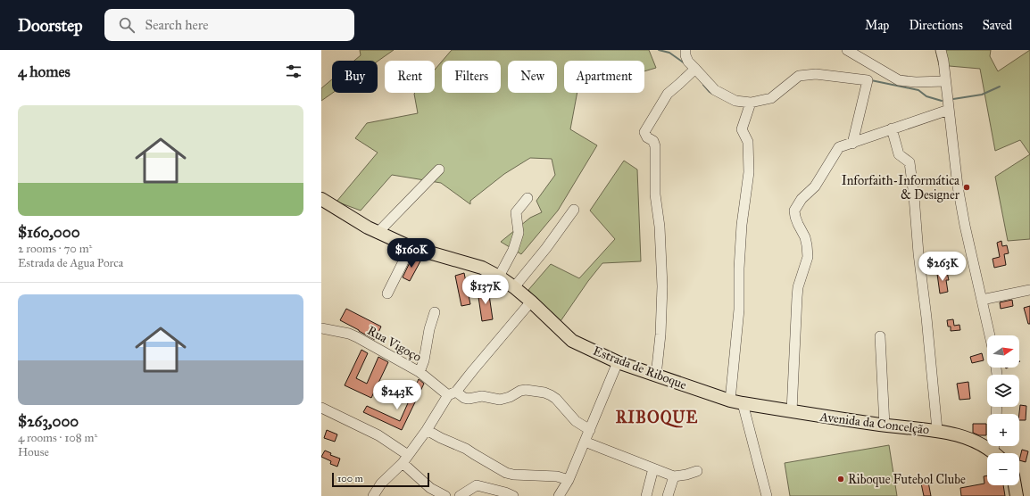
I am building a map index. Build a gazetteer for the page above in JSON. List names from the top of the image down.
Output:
{
  "streets": {
    "main road": ["Estrada de Riboque", "Avenida da Concelção"],
    "street": ["Rua Vigoço"]
  },
  "crossings": [
    ["Estrada de Riboque", "Avenida da Concelção"]
  ],
  "districts": ["RIBOQUE"],
  "places": ["Inforfaith-Informática & Designer", "Riboque Futebol Clube"],
  "scale_bar": "100 m",
  "north": "right",
  "page": {
    "header": "Doorstep",
    "search": "Search here",
    "nav": ["Map", "Directions", "Saved"],
    "heading": "4 homes",
    "chip": [
      "Buy",
      "Rent",
      "Filters",
      "New",
      "Apartment"
    ],
    "list": [
      {
        "name": "$160,000",
        "note": "2 rooms · 70 m² · Estrada de Agua Porca"
      },
      {
        "name": "$263,000",
        "note": "4 rooms · 108 m² · House"
      }
    ],
    "price": [
      "$160K",
      "$263K",
      "$137K",
      "$243K"
    ],
    "map_buttons": ["+", "−"],
    "scale": "100 m"
  }
}
